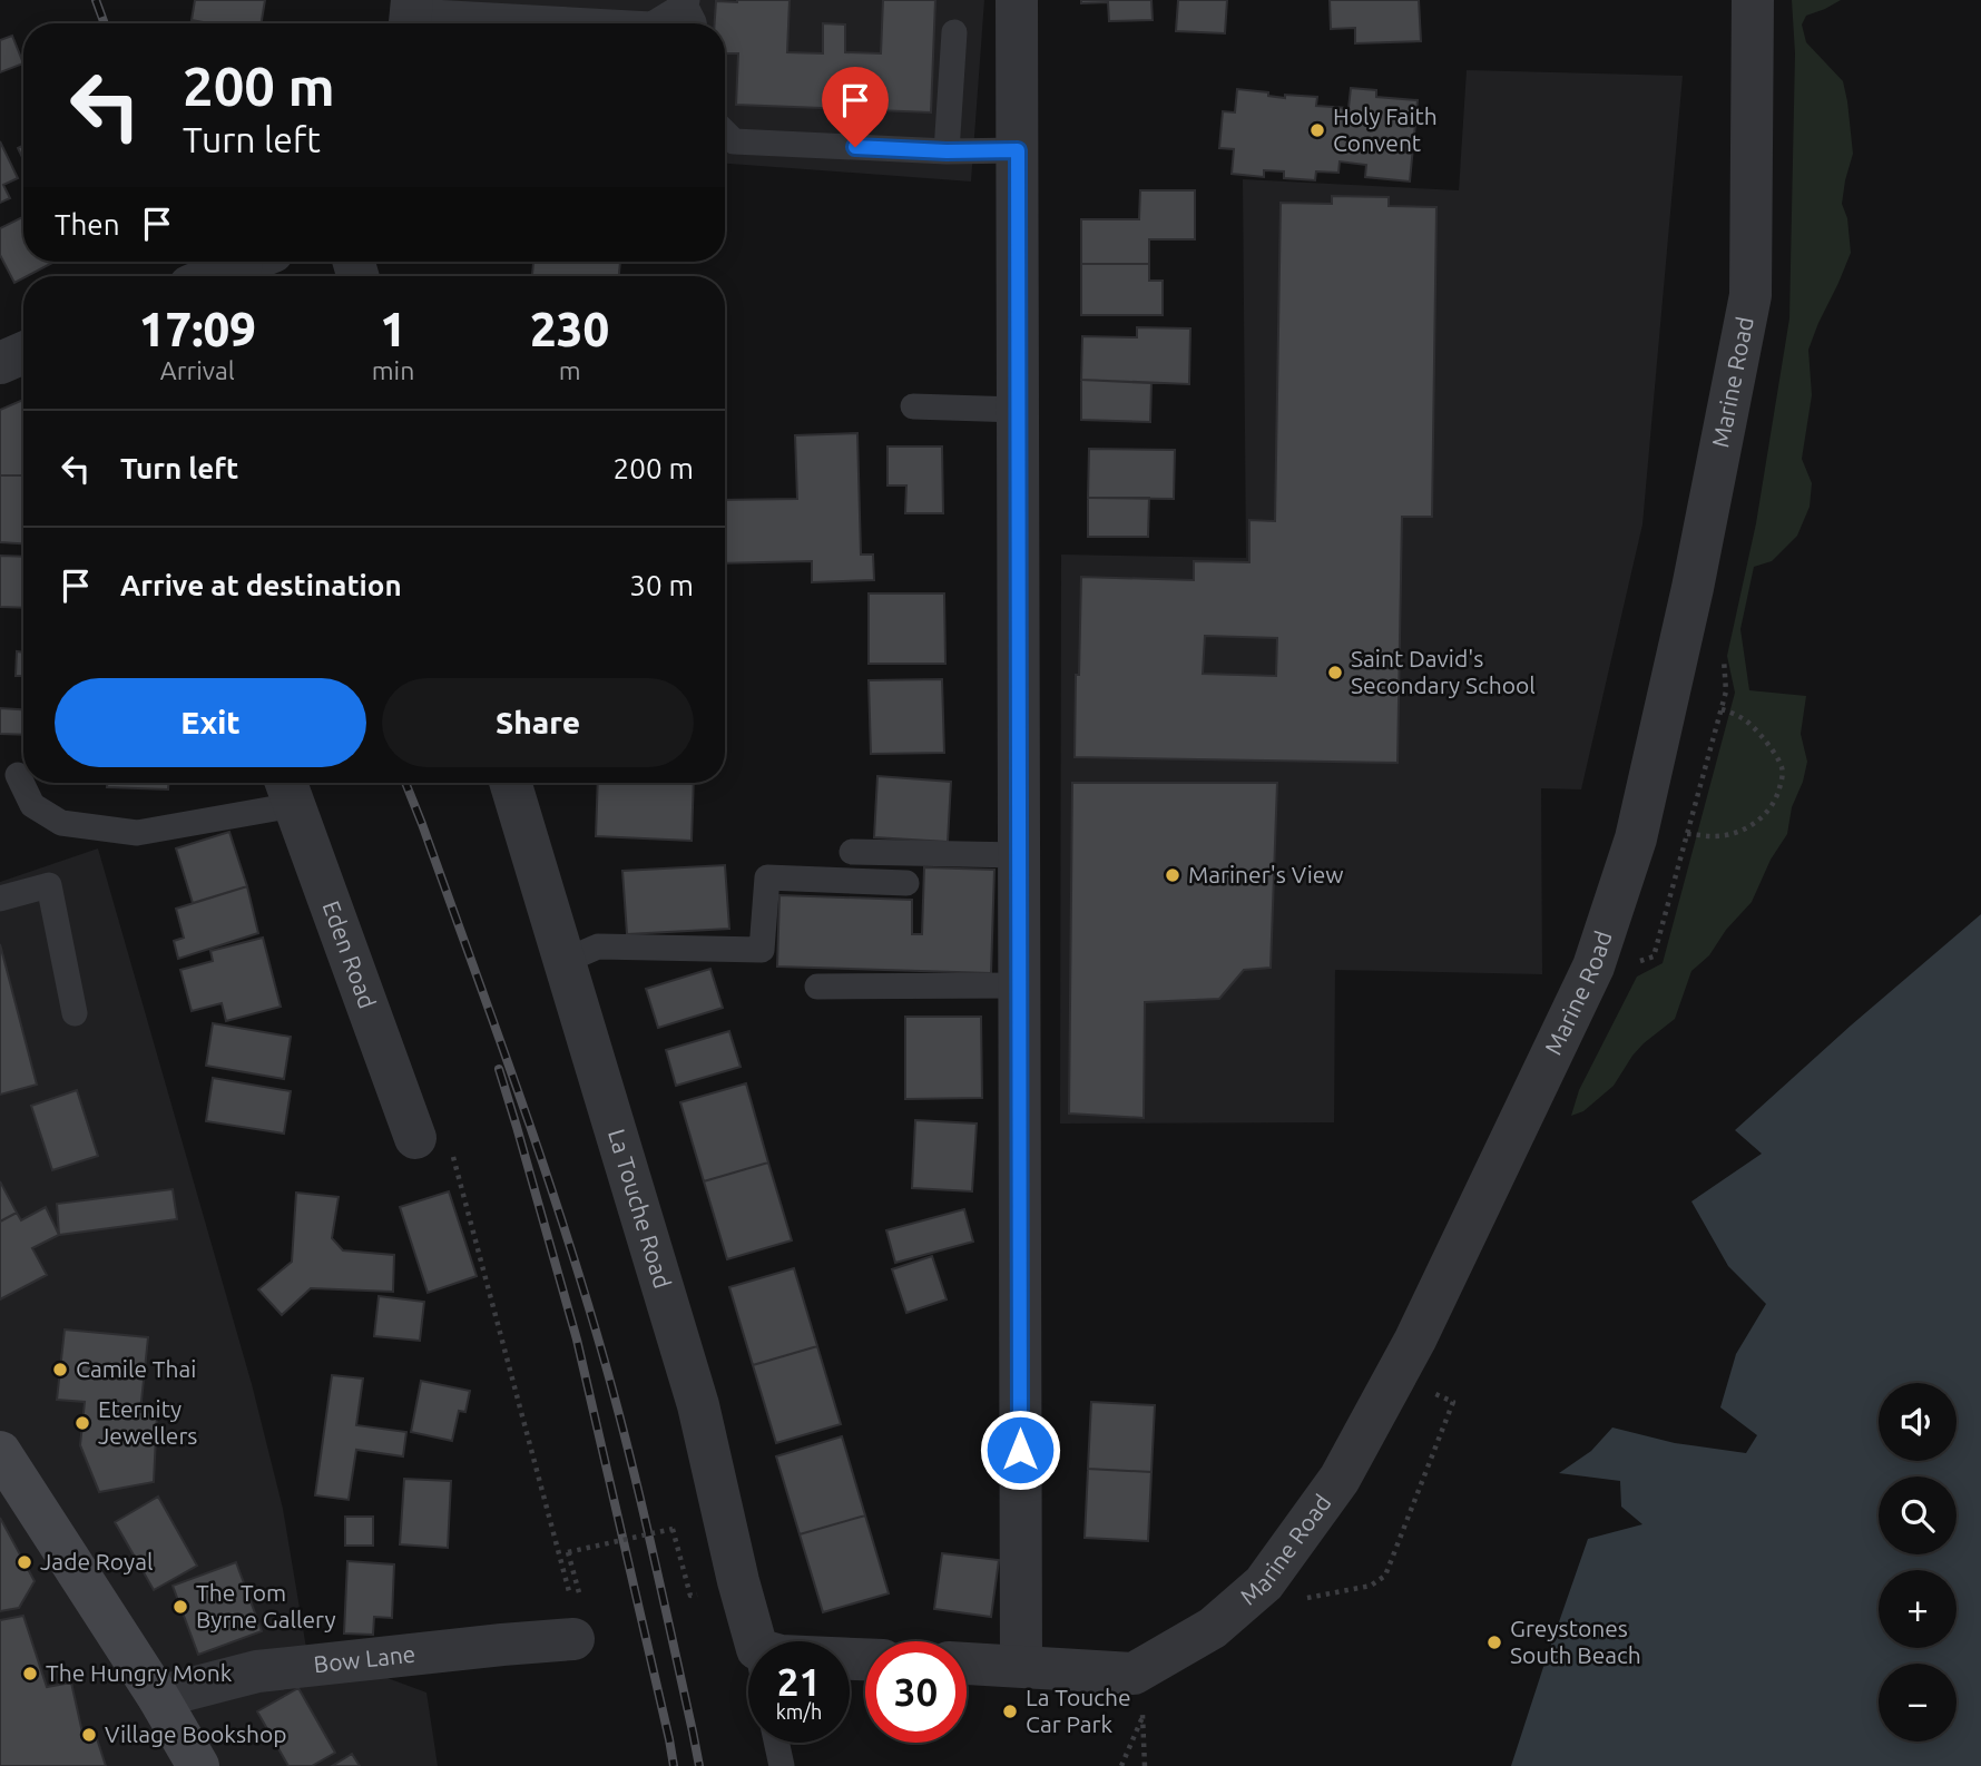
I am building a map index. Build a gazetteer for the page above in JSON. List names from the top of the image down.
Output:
{
  "streets": {
    "street": [
      "Marine Road",
      "Eden Road",
      "La Touche Road",
      "Bow Lane"
    ]
  },
  "places": [
    "Holy Faith Convent",
    "Saint David's Secondary School",
    "Mariner's View",
    "Camile Thai",
    "Eternity Jewellers",
    "Jade Royal",
    "The Tom Byrne Gallery",
    "Greystones South Beach",
    "The Hungry Monk",
    "La Touche Car Park",
    "Village Bookshop"
  ],
  "page": {
    "turn": ["200 m", "Turn left"],
    "then": "Then",
    "eta": [
      "17:09",
      "Arrival",
      "1",
      "min",
      "230",
      "m"
    ],
    "list": [
      {
        "name": "Turn left",
        "value": "200 m"
      },
      {
        "name": "Arrive at destination",
        "value": "30 m"
      }
    ],
    "buttons": ["Exit", "Share"],
    "map_buttons": ["+", "−"],
    "speed": "21 km/h",
    "limit": "30"
  }
}
